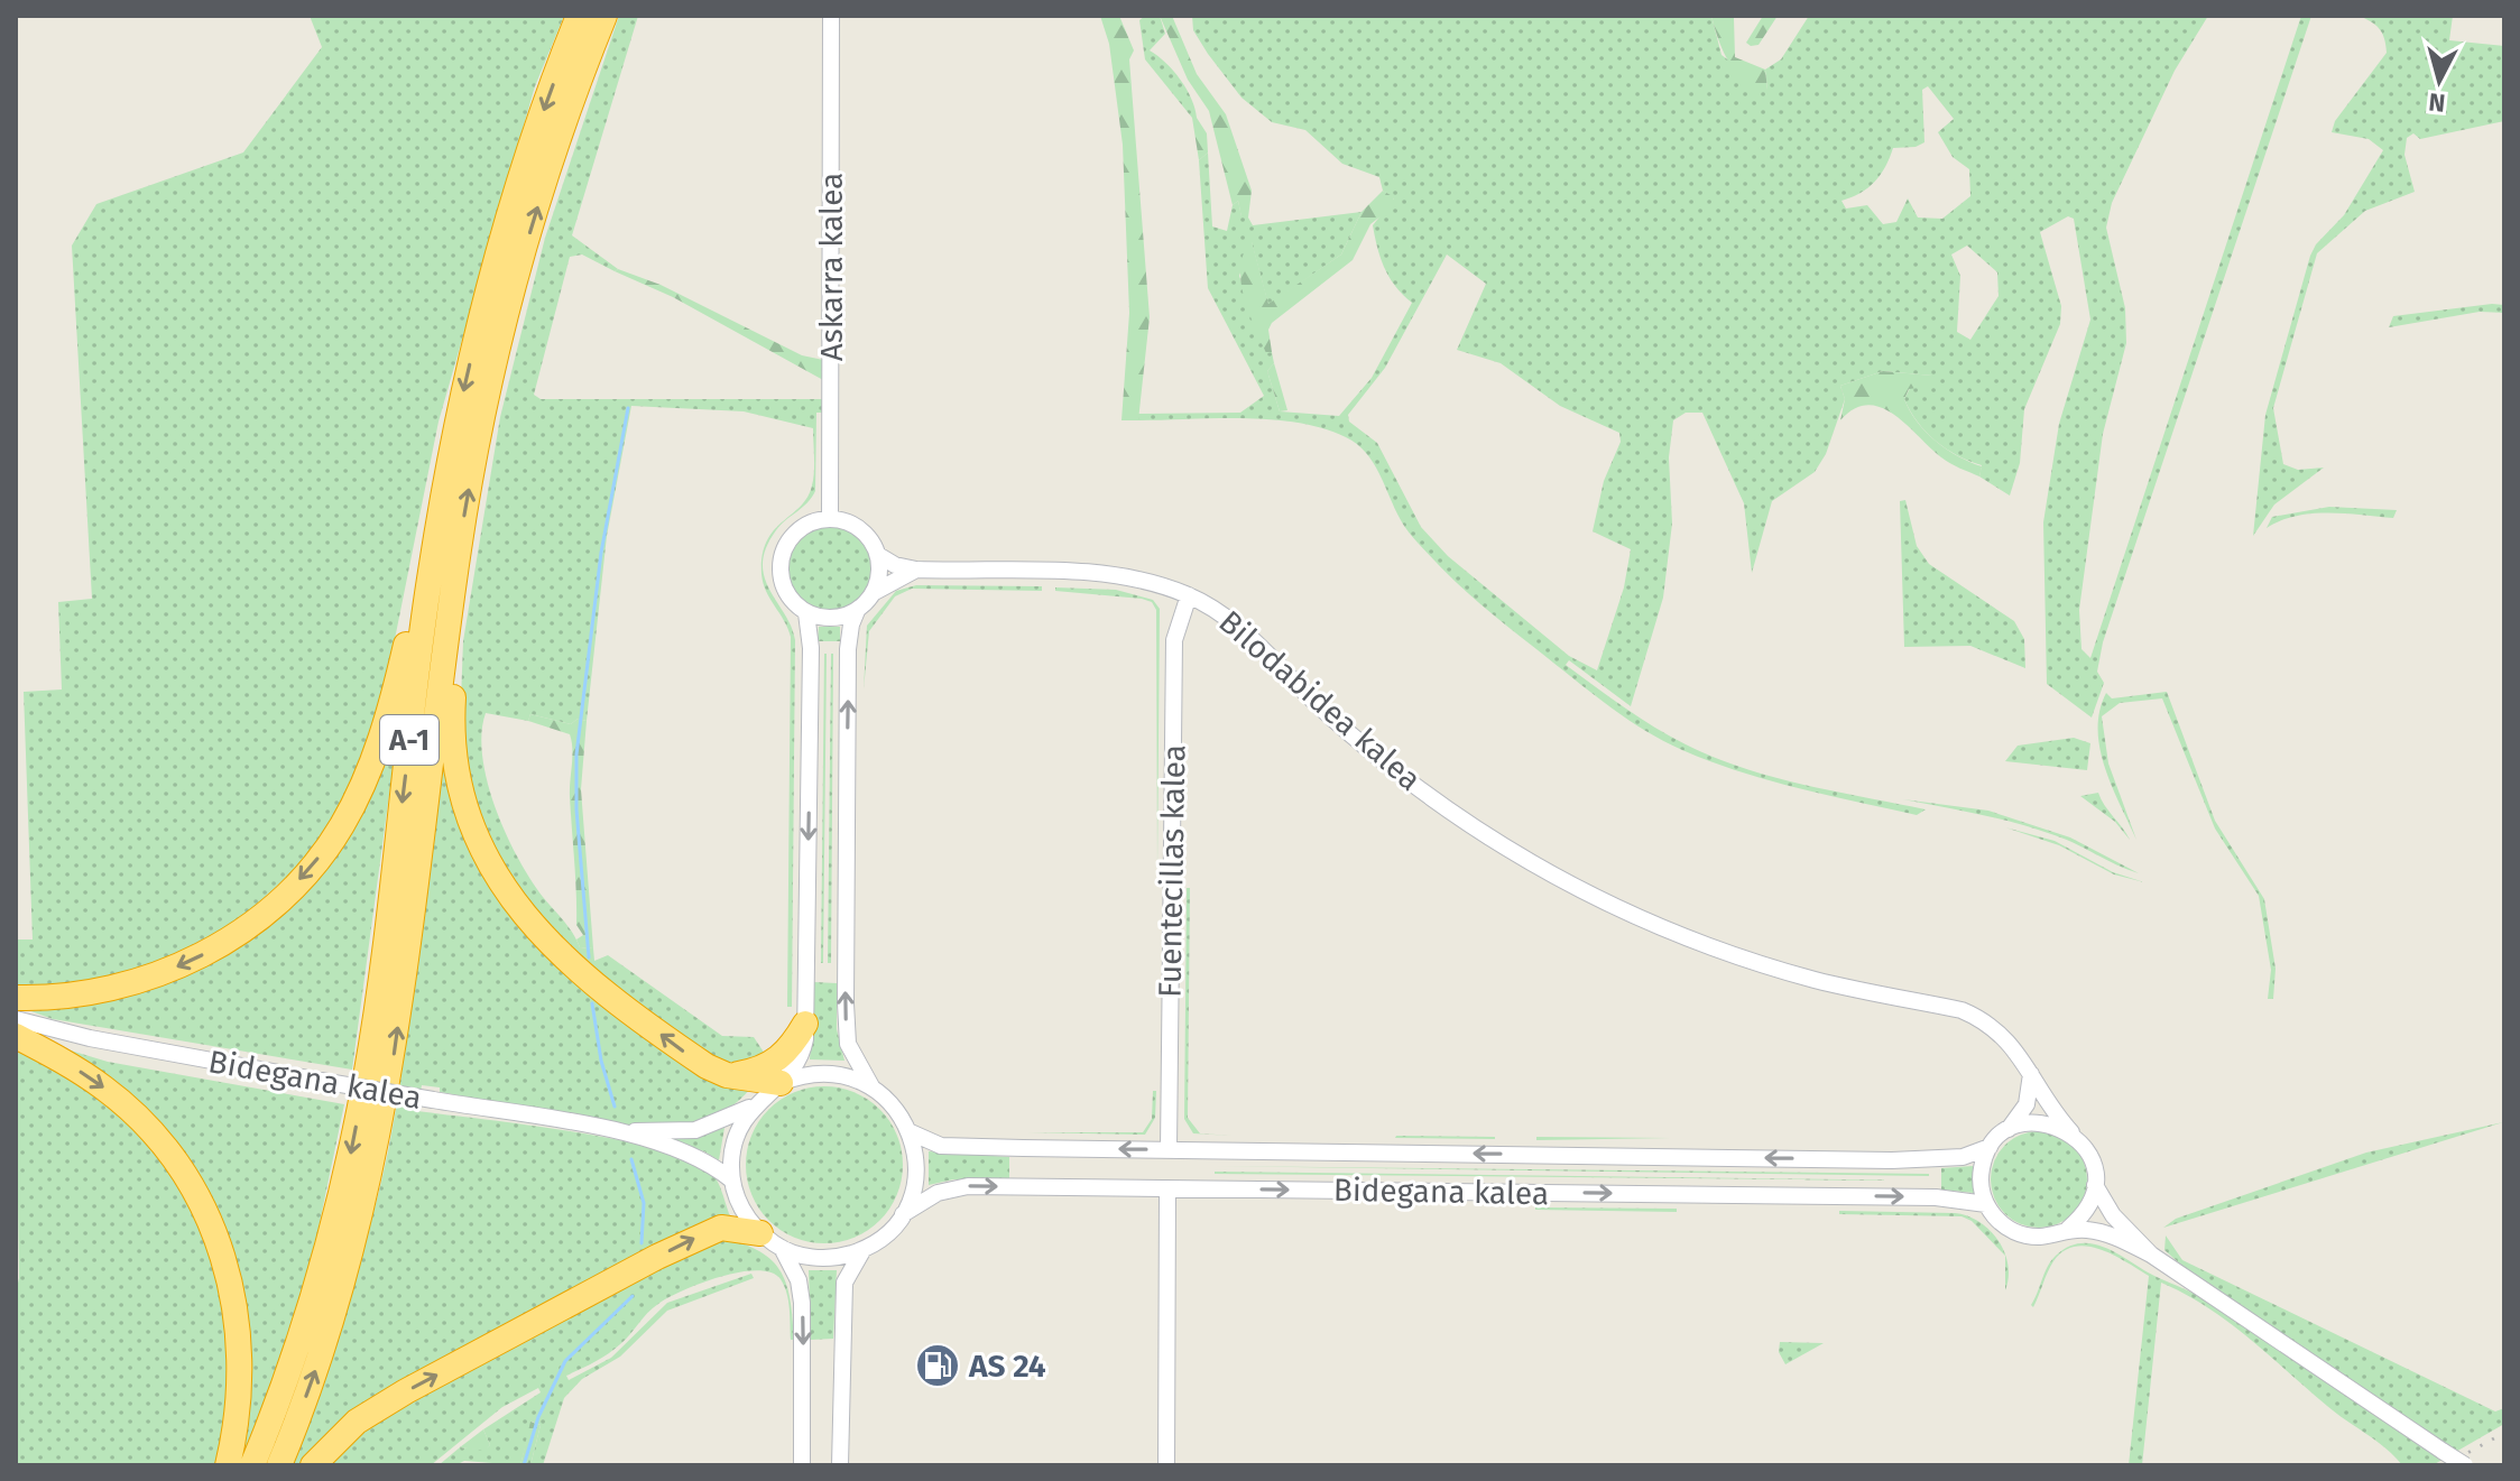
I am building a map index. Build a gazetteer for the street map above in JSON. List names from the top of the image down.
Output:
{
  "streets": {
    "highway": ["A-1"],
    "street": [
      "Askarra kalea",
      "Bilodabidea kalea",
      "Fuentecillas kalea",
      "Bidegana kalea"
    ]
  },
  "crossings": [
    ["Askarra kalea", "Bilodabidea kalea"],
    ["Bilodabidea kalea", "Fuentecillas kalea"],
    ["Bilodabidea kalea", "Bidegana kalea"],
    ["Fuentecillas kalea", "Bidegana kalea"]
  ],
  "places": {
    "fuel station": ["AS 24"]
  },
  "north": "bottom"
}
